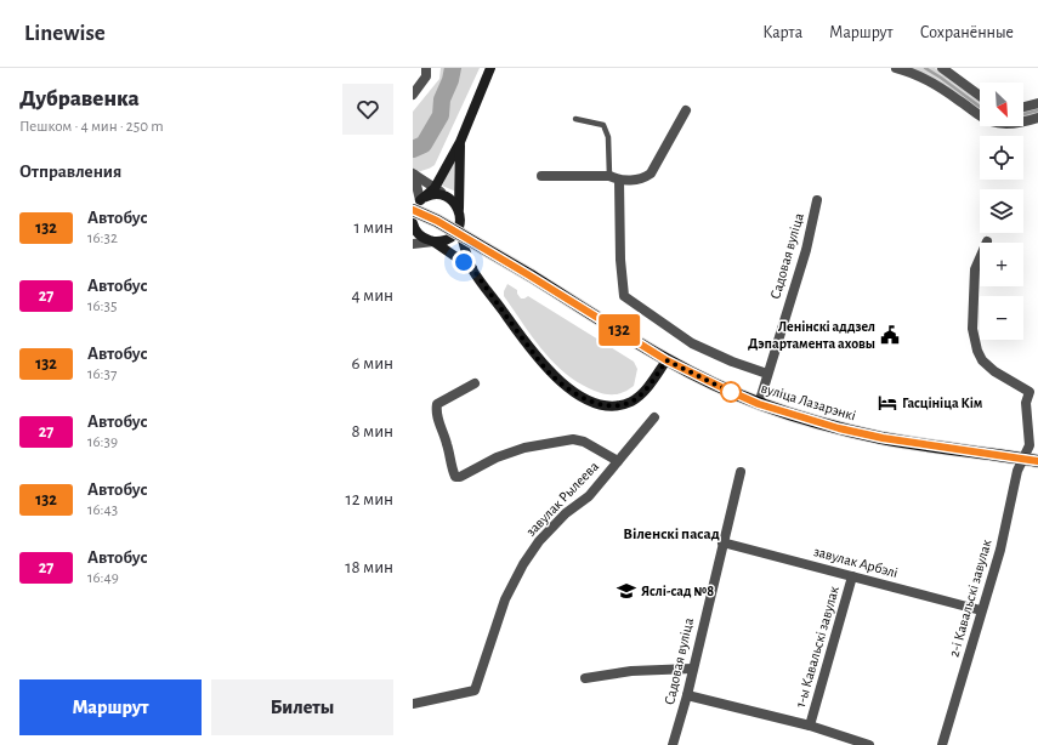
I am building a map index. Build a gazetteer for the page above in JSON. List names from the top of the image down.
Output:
{
  "streets": {
    "main road": ["вуліца Лазарэнкі"],
    "street": [
      "Садовая вуліца",
      "завулак Рылеева",
      "завулак Арбэлі",
      "2-і Кавальскі завулак",
      "1-ы Кавальскі завулак"
    ]
  },
  "crossings": [
    ["Садовая вуліца", "вуліца Лазарэнкі"],
    ["Садовая вуліца", "завулак Арбэлі"],
    ["Садовая вуліца", "1-ы Кавальскі завулак"],
    ["вуліца Лазарэнкі", "2-і Кавальскі завулак"],
    ["завулак Арбэлі", "2-і Кавальскі завулак"],
    ["завулак Арбэлі", "1-ы Кавальскі завулак"]
  ],
  "districts": ["Віленскі пасад"],
  "places": {
    "public building": ["Ленінскі аддзел Дэпартамента аховы"],
    "hotel": ["Гасцініца Кім"],
    "school or university": ["Яслі-сад №8"]
  },
  "lines": ["bus line 132"],
  "north": "bottom right",
  "page": {
    "header": "Linewise",
    "nav": ["Карта", "Маршрут", "Сохранённые"],
    "heading": [
      ["Дубравенка", "Пешком · 4 мин · 250 m"],
      "Отправления"
    ],
    "on_map": "132",
    "map_buttons": ["+", "−"],
    "list": [
      {
        "mark": "132",
        "name": "Автобус",
        "note": "16:32",
        "value": "1 мин"
      },
      {
        "mark": "27",
        "name": "Автобус",
        "note": "16:35",
        "value": "4 мин"
      },
      {
        "mark": "132",
        "name": "Автобус",
        "note": "16:37",
        "value": "6 мин"
      },
      {
        "mark": "27",
        "name": "Автобус",
        "note": "16:39",
        "value": "8 мин"
      },
      {
        "mark": "132",
        "name": "Автобус",
        "note": "16:43",
        "value": "12 мин"
      },
      {
        "mark": "27",
        "name": "Автобус",
        "note": "16:49",
        "value": "18 мин"
      }
    ],
    "buttons": ["Маршрут", "Билеты"]
  }
}
